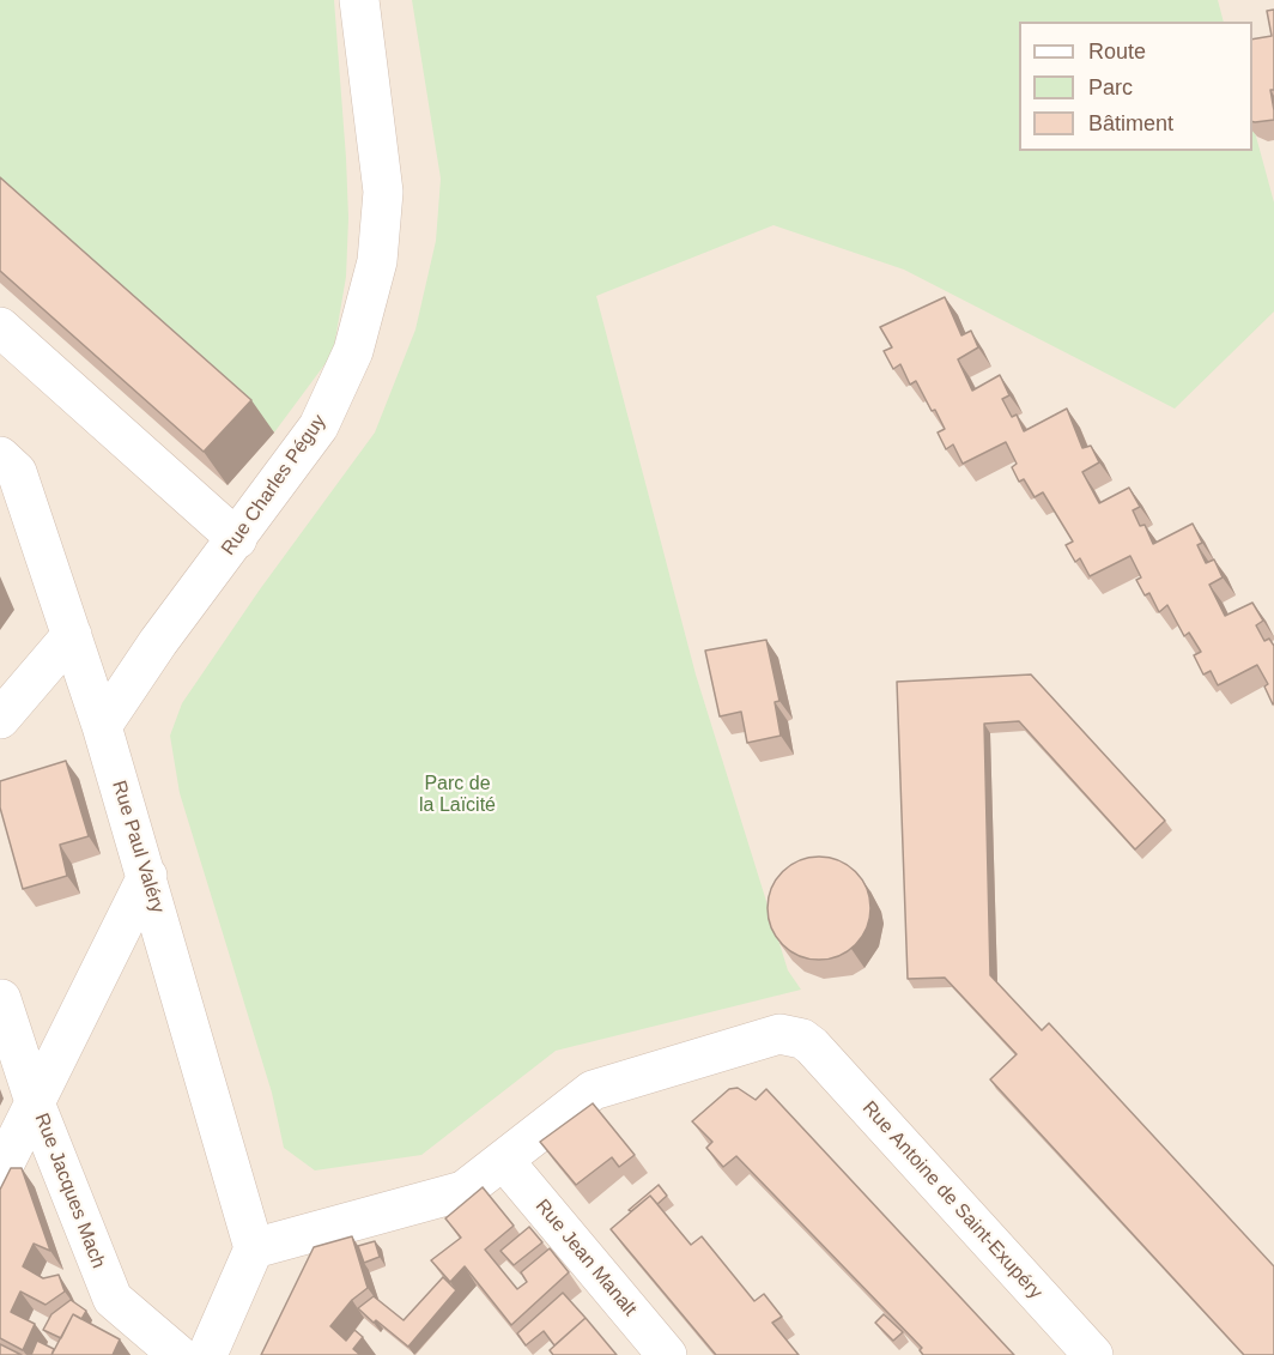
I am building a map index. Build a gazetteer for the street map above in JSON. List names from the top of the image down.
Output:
{
  "streets": {
    "street": [
      "Rue Charles Péguy",
      "Rue Paul Valéry",
      "Rue Jacques Mach",
      "Rue Antoine de Saint-Exupéry",
      "Rue Jean Manalt"
    ]
  },
  "crossings": [
    ["Rue Charles Péguy", "Rue Paul Valéry"],
    ["Rue Antoine de Saint-Exupéry", "Rue Jean Manalt"]
  ],
  "parks": ["Parc de la Laïcité"],
  "legend": ["Route", "Parc", "Bâtiment"]
}
